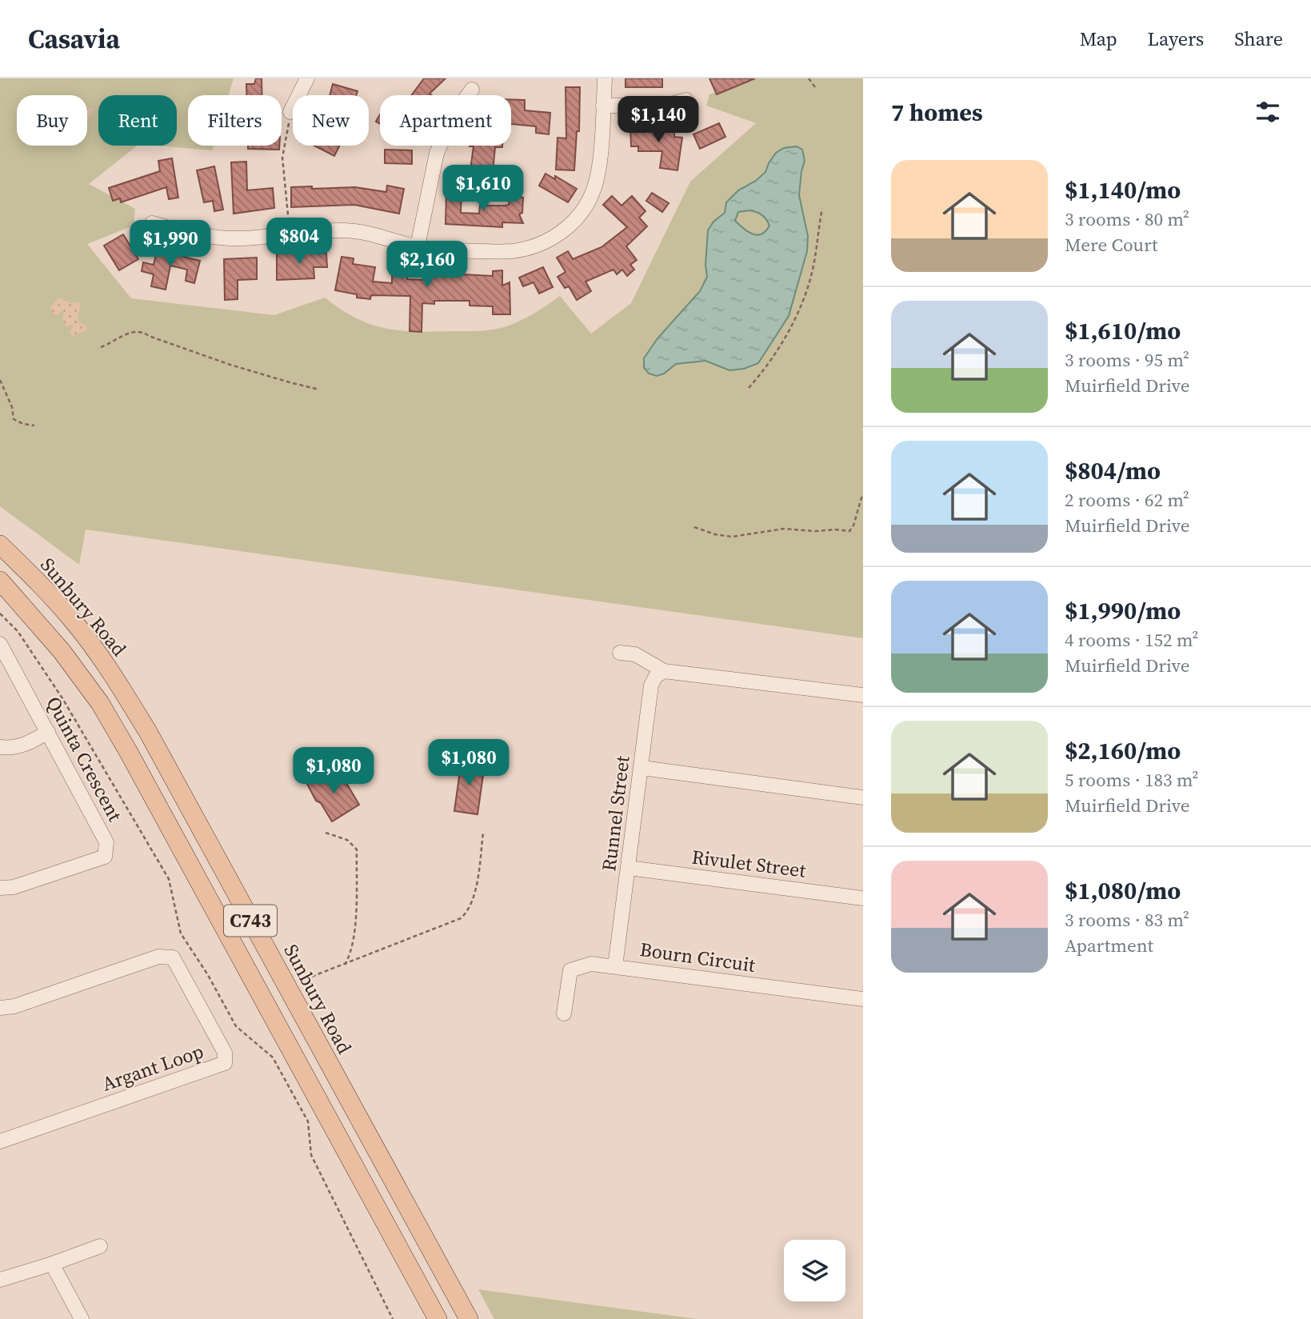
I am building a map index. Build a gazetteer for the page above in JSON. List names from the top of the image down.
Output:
{
  "streets": {
    "main road": ["Sunbury Road", "C743"],
    "street": [
      "Quinta Crescent",
      "Runnel Street",
      "Rivulet Street",
      "Bourn Circuit",
      "Argant Loop"
    ]
  },
  "crossings": [
    ["Runnel Street", "Rivulet Street"],
    ["Runnel Street", "Bourn Circuit"]
  ],
  "page": {
    "header": "Casavia",
    "nav": ["Map", "Layers", "Share"],
    "heading": "7 homes",
    "chip": [
      "Buy",
      "Rent",
      "Filters",
      "New",
      "Apartment"
    ],
    "price": [
      "$1,140",
      "$1,610",
      "$804",
      "$1,990",
      "$2,160",
      "$1,080",
      "$1,080"
    ],
    "list": [
      {
        "name": "$1,140/mo",
        "note": "3 rooms · 80 m² · Mere Court"
      },
      {
        "name": "$1,610/mo",
        "note": "3 rooms · 95 m² · Muirfield Drive"
      },
      {
        "name": "$804/mo",
        "note": "2 rooms · 62 m² · Muirfield Drive"
      },
      {
        "name": "$1,990/mo",
        "note": "4 rooms · 152 m² · Muirfield Drive"
      },
      {
        "name": "$2,160/mo",
        "note": "5 rooms · 183 m² · Muirfield Drive"
      },
      {
        "name": "$1,080/mo",
        "note": "3 rooms · 83 m² · Apartment"
      }
    ]
  }
}
